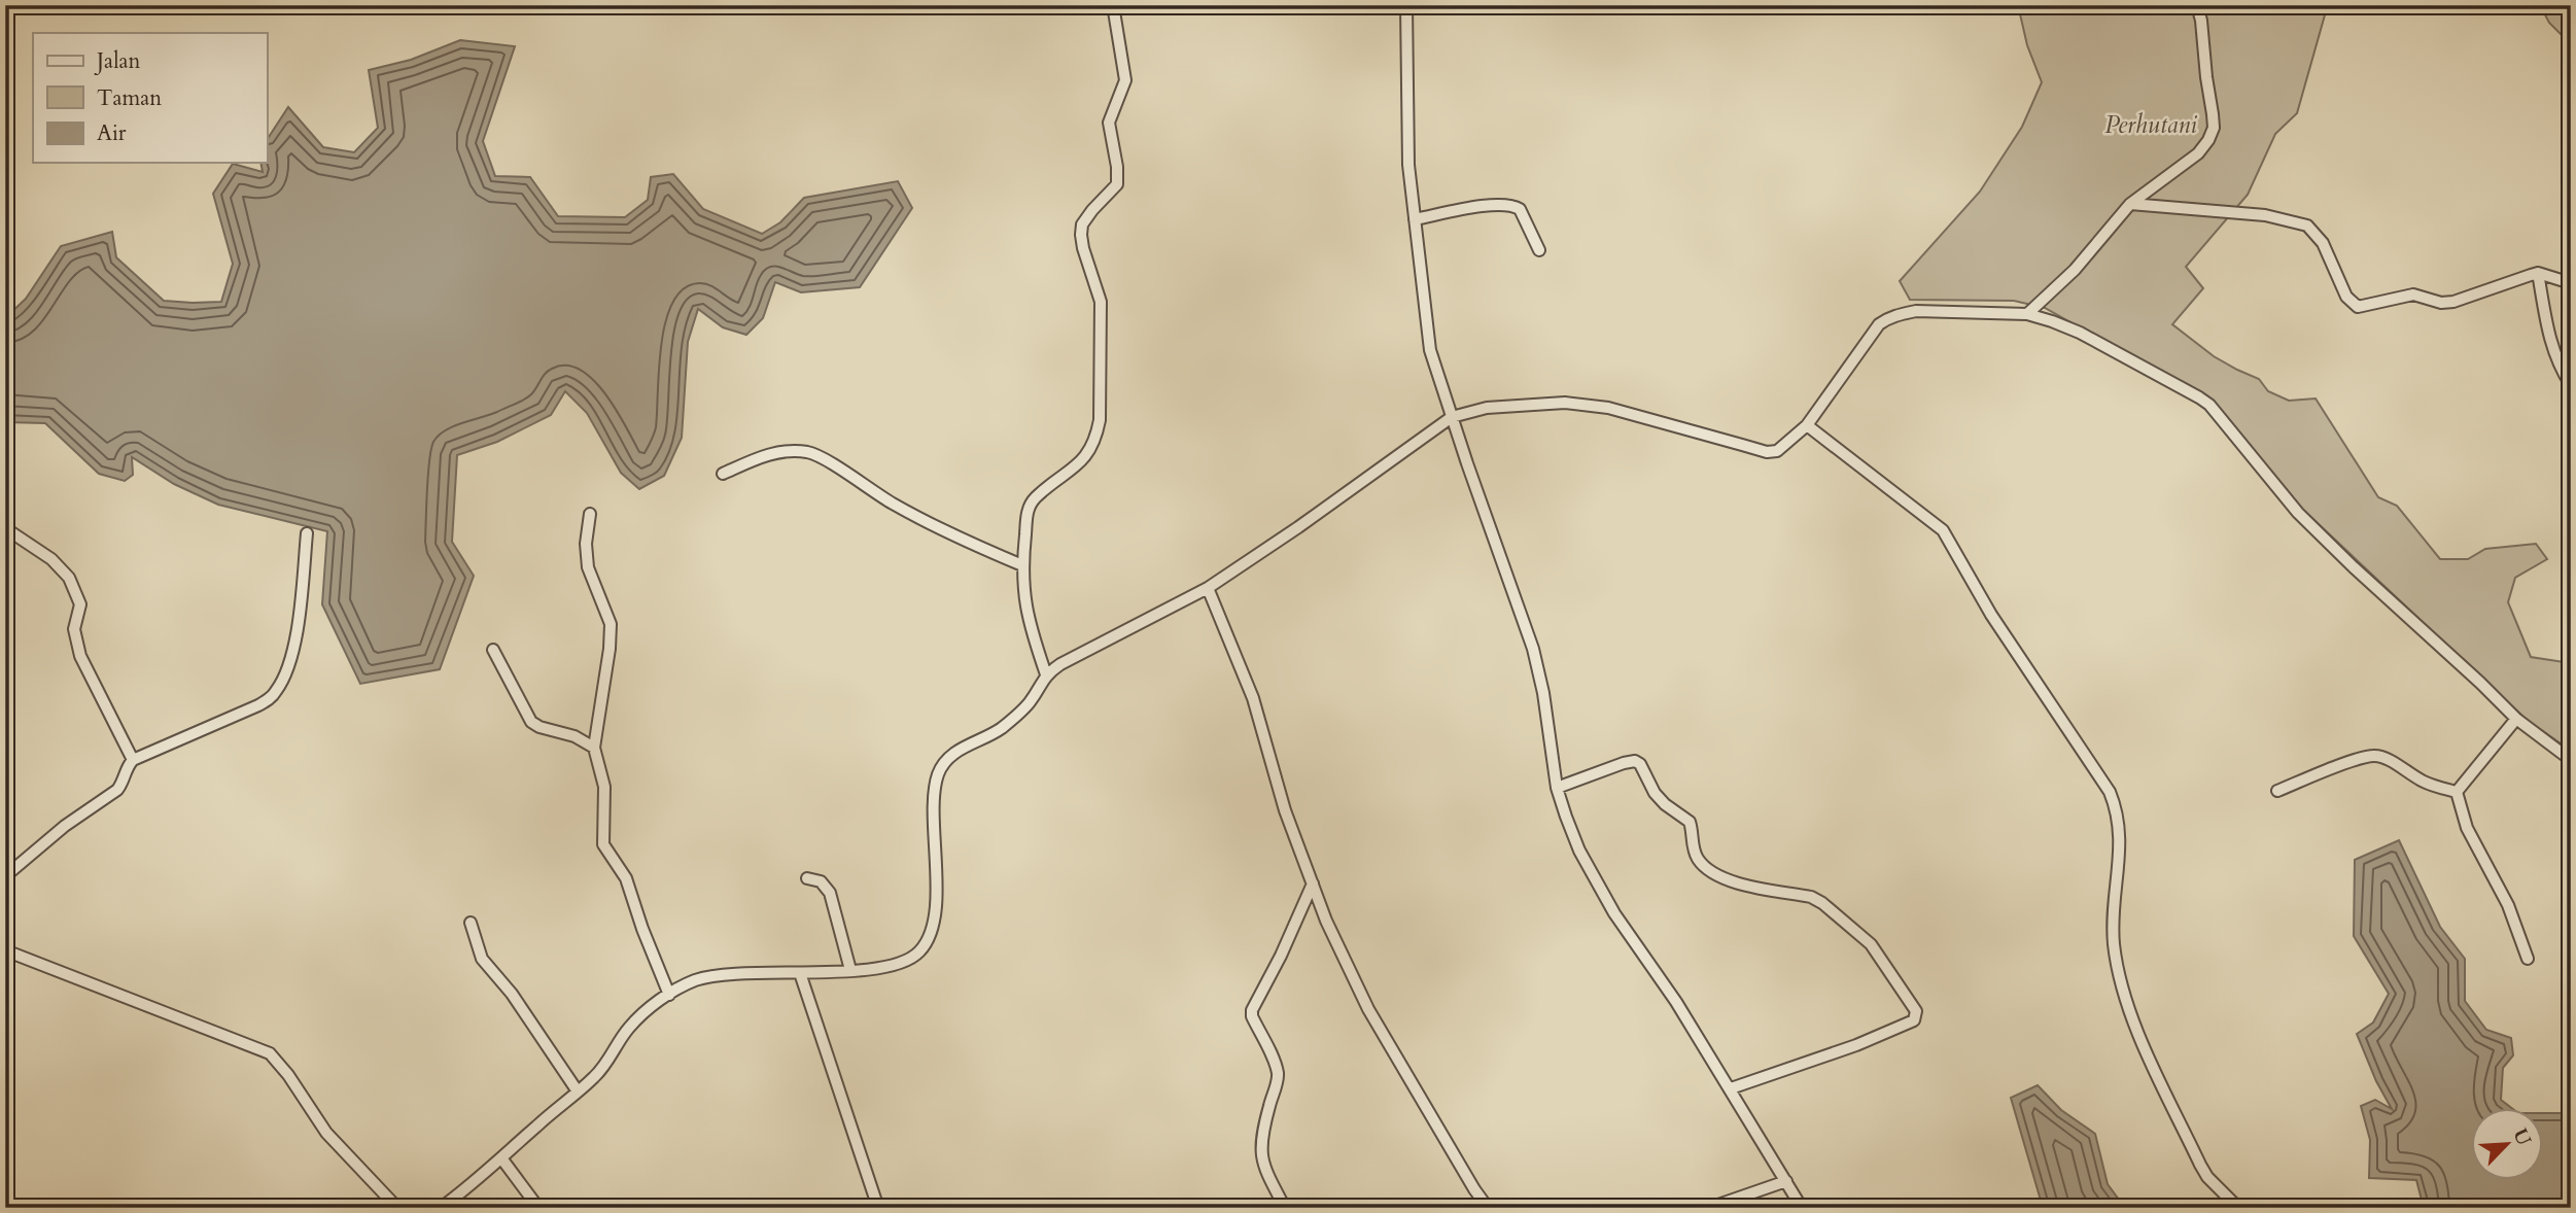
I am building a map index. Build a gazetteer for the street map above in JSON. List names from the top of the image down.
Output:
{
  "parks": ["Perhutani"],
  "legend": ["Jalan", "Taman", "Air"],
  "north": "top right"
}
